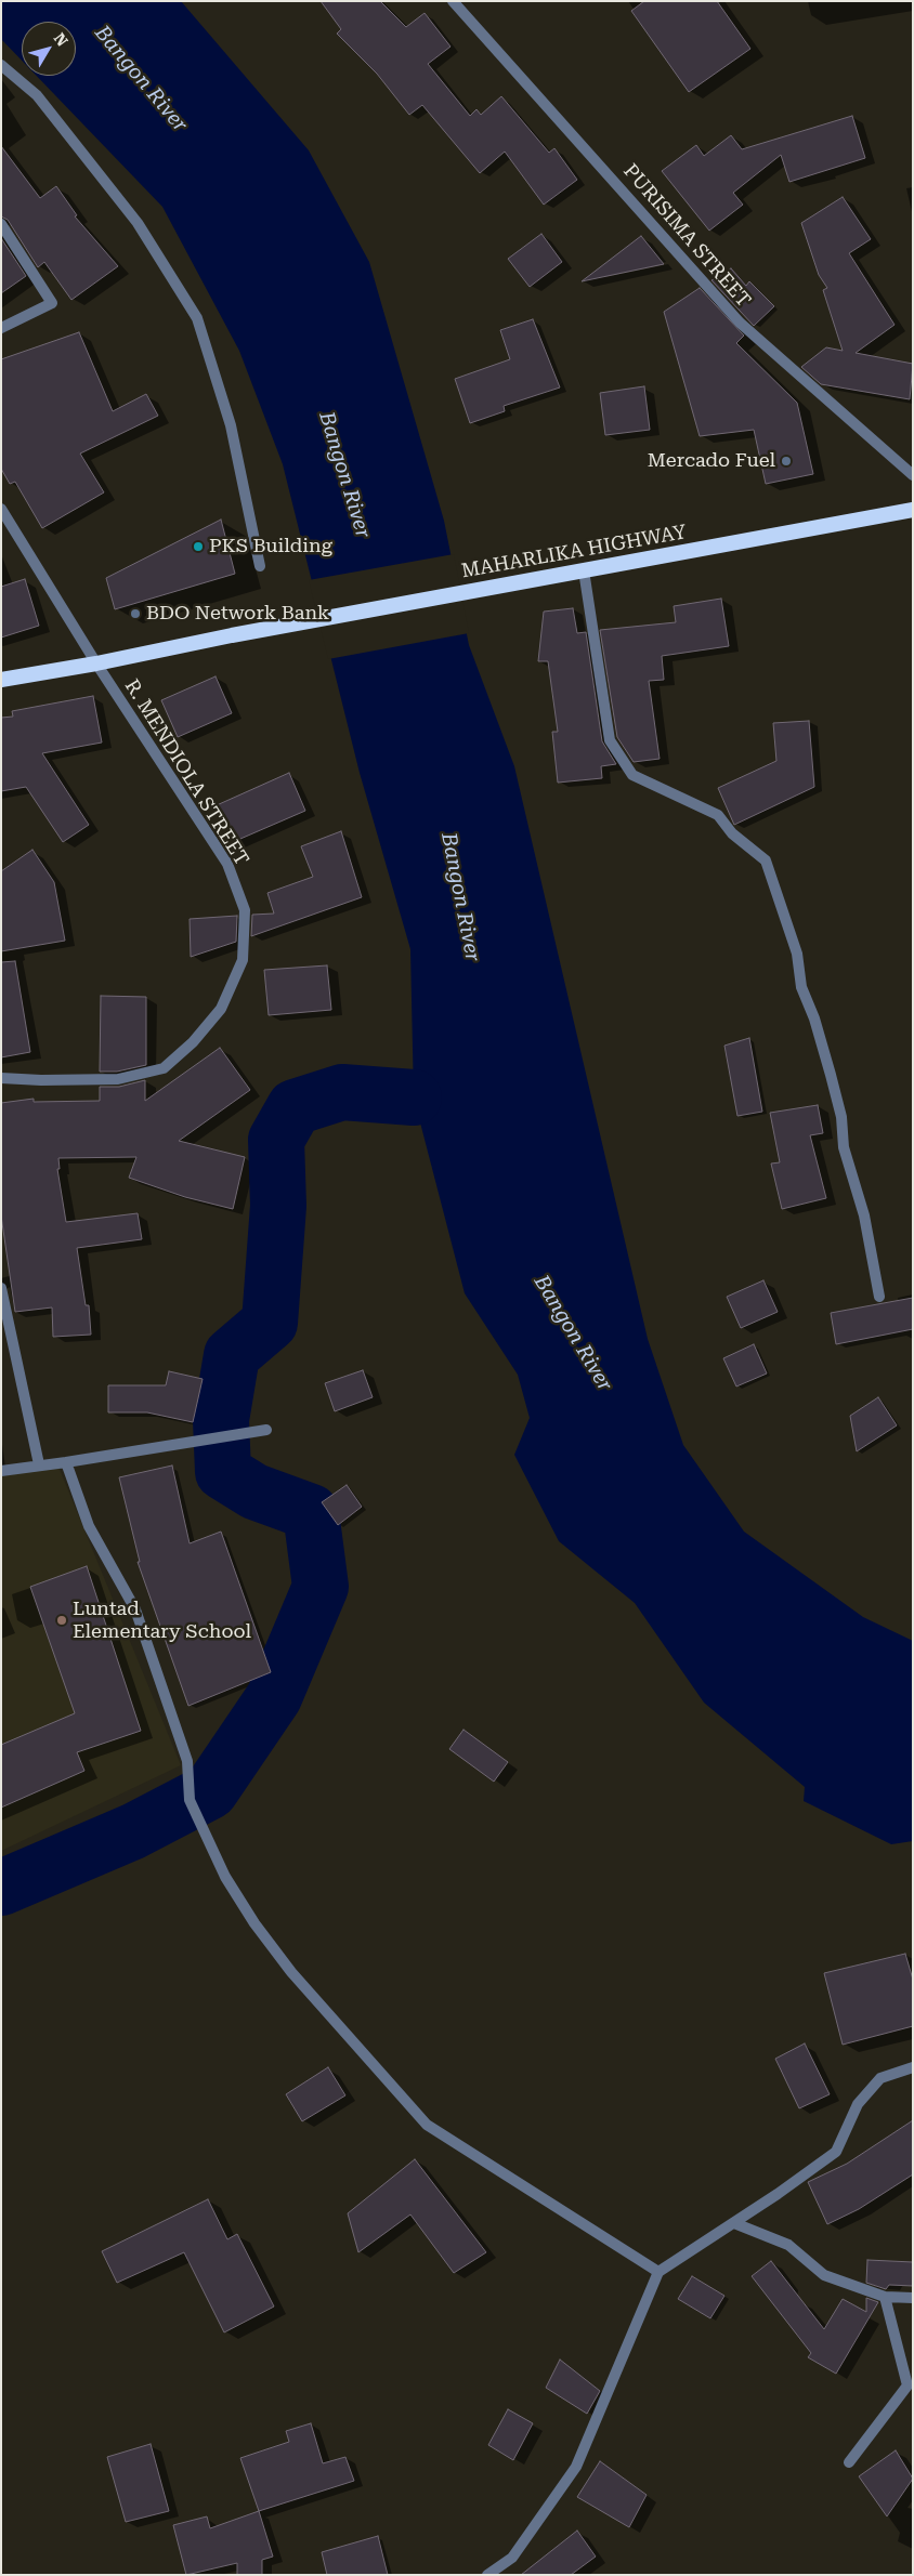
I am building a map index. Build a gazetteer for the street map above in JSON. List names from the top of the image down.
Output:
{
  "streets": {
    "highway": ["MAHARLIKA HIGHWAY"],
    "street": ["PURISIMA STREET", "R. MENDIOLA STREET"]
  },
  "crossings": [
    ["MAHARLIKA HIGHWAY", "R. MENDIOLA STREET"]
  ],
  "water": ["Bangon River"],
  "places": [
    "Mercado Fuel",
    "PKS Building",
    "BDO Network Bank",
    "Luntad Elementary School"
  ],
  "north": "top right"
}
